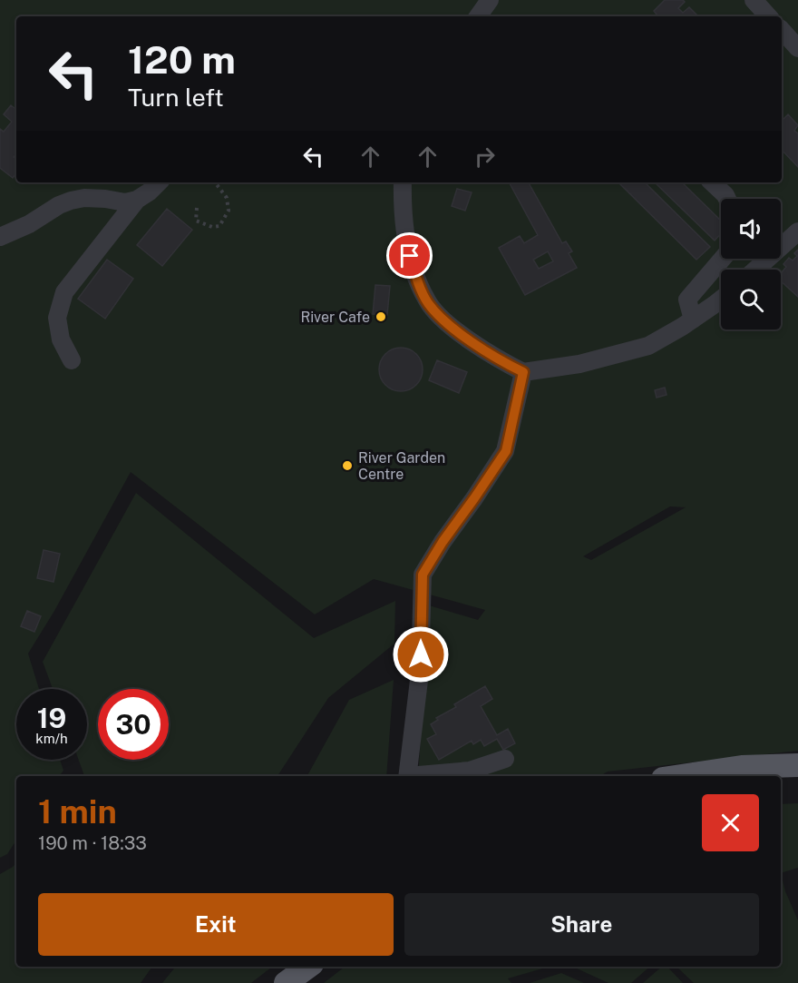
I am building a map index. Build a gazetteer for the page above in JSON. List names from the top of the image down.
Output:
{
  "places": ["River Cafe", "River Garden Centre"],
  "page": {
    "turn": ["120 m", "Turn left"],
    "speed": "19 km/h",
    "limit": "30",
    "heading": ["1 min", "190 m · 18:33"],
    "buttons": ["Exit", "Share"]
  }
}
